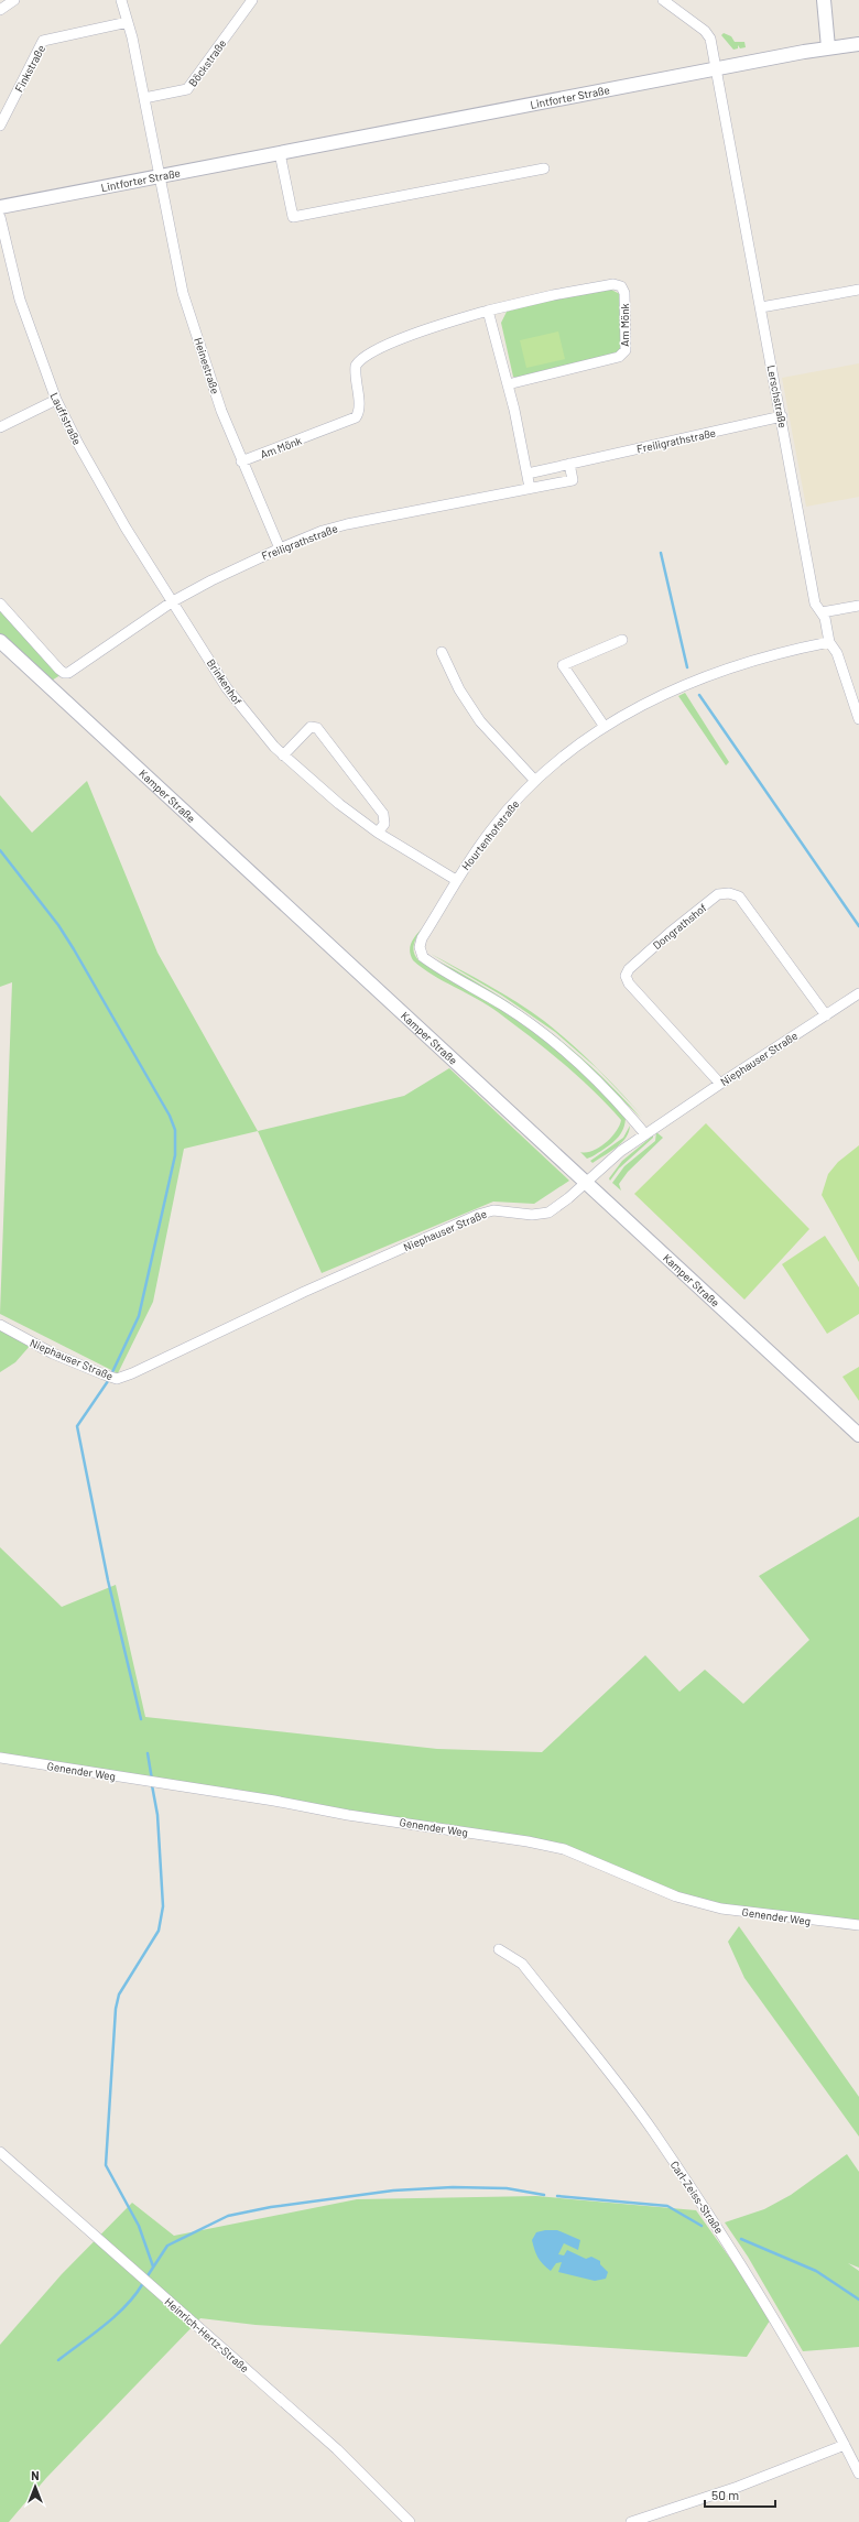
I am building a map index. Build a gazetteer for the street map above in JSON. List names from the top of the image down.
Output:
{
  "streets": {
    "main road": ["Lintforter Straße", "Kamper Straße"],
    "street": [
      "Böckstraße",
      "Finkstraße",
      "Am Mönk",
      "Heinestraße",
      "Lerschstraße",
      "Lauffstraße",
      "Freiligrathstraße",
      "Brinkenhof",
      "Hourtenhofstraße",
      "Dongrathshof",
      "Niephauser Straße",
      "Genender Weg",
      "Carl-Zeiss-Straße",
      "Heinrich-Hertz-Straße"
    ]
  },
  "crossings": [
    ["Lintforter Straße", "Heinestraße"],
    ["Lintforter Straße", "Lerschstraße"],
    ["Am Mönk", "Heinestraße"],
    ["Heinestraße", "Freiligrathstraße"],
    ["Lerschstraße", "Freiligrathstraße"],
    ["Lerschstraße", "Hourtenhofstraße"],
    ["Lauffstraße", "Freiligrathstraße"],
    ["Lauffstraße", "Brinkenhof"],
    ["Freiligrathstraße", "Brinkenhof"],
    ["Brinkenhof", "Hourtenhofstraße"],
    ["Kamper Straße", "Niephauser Straße"],
    ["Hourtenhofstraße", "Niephauser Straße"],
    ["Dongrathshof", "Niephauser Straße"]
  ],
  "scale_bar": "50 m",
  "north": "top"
}
